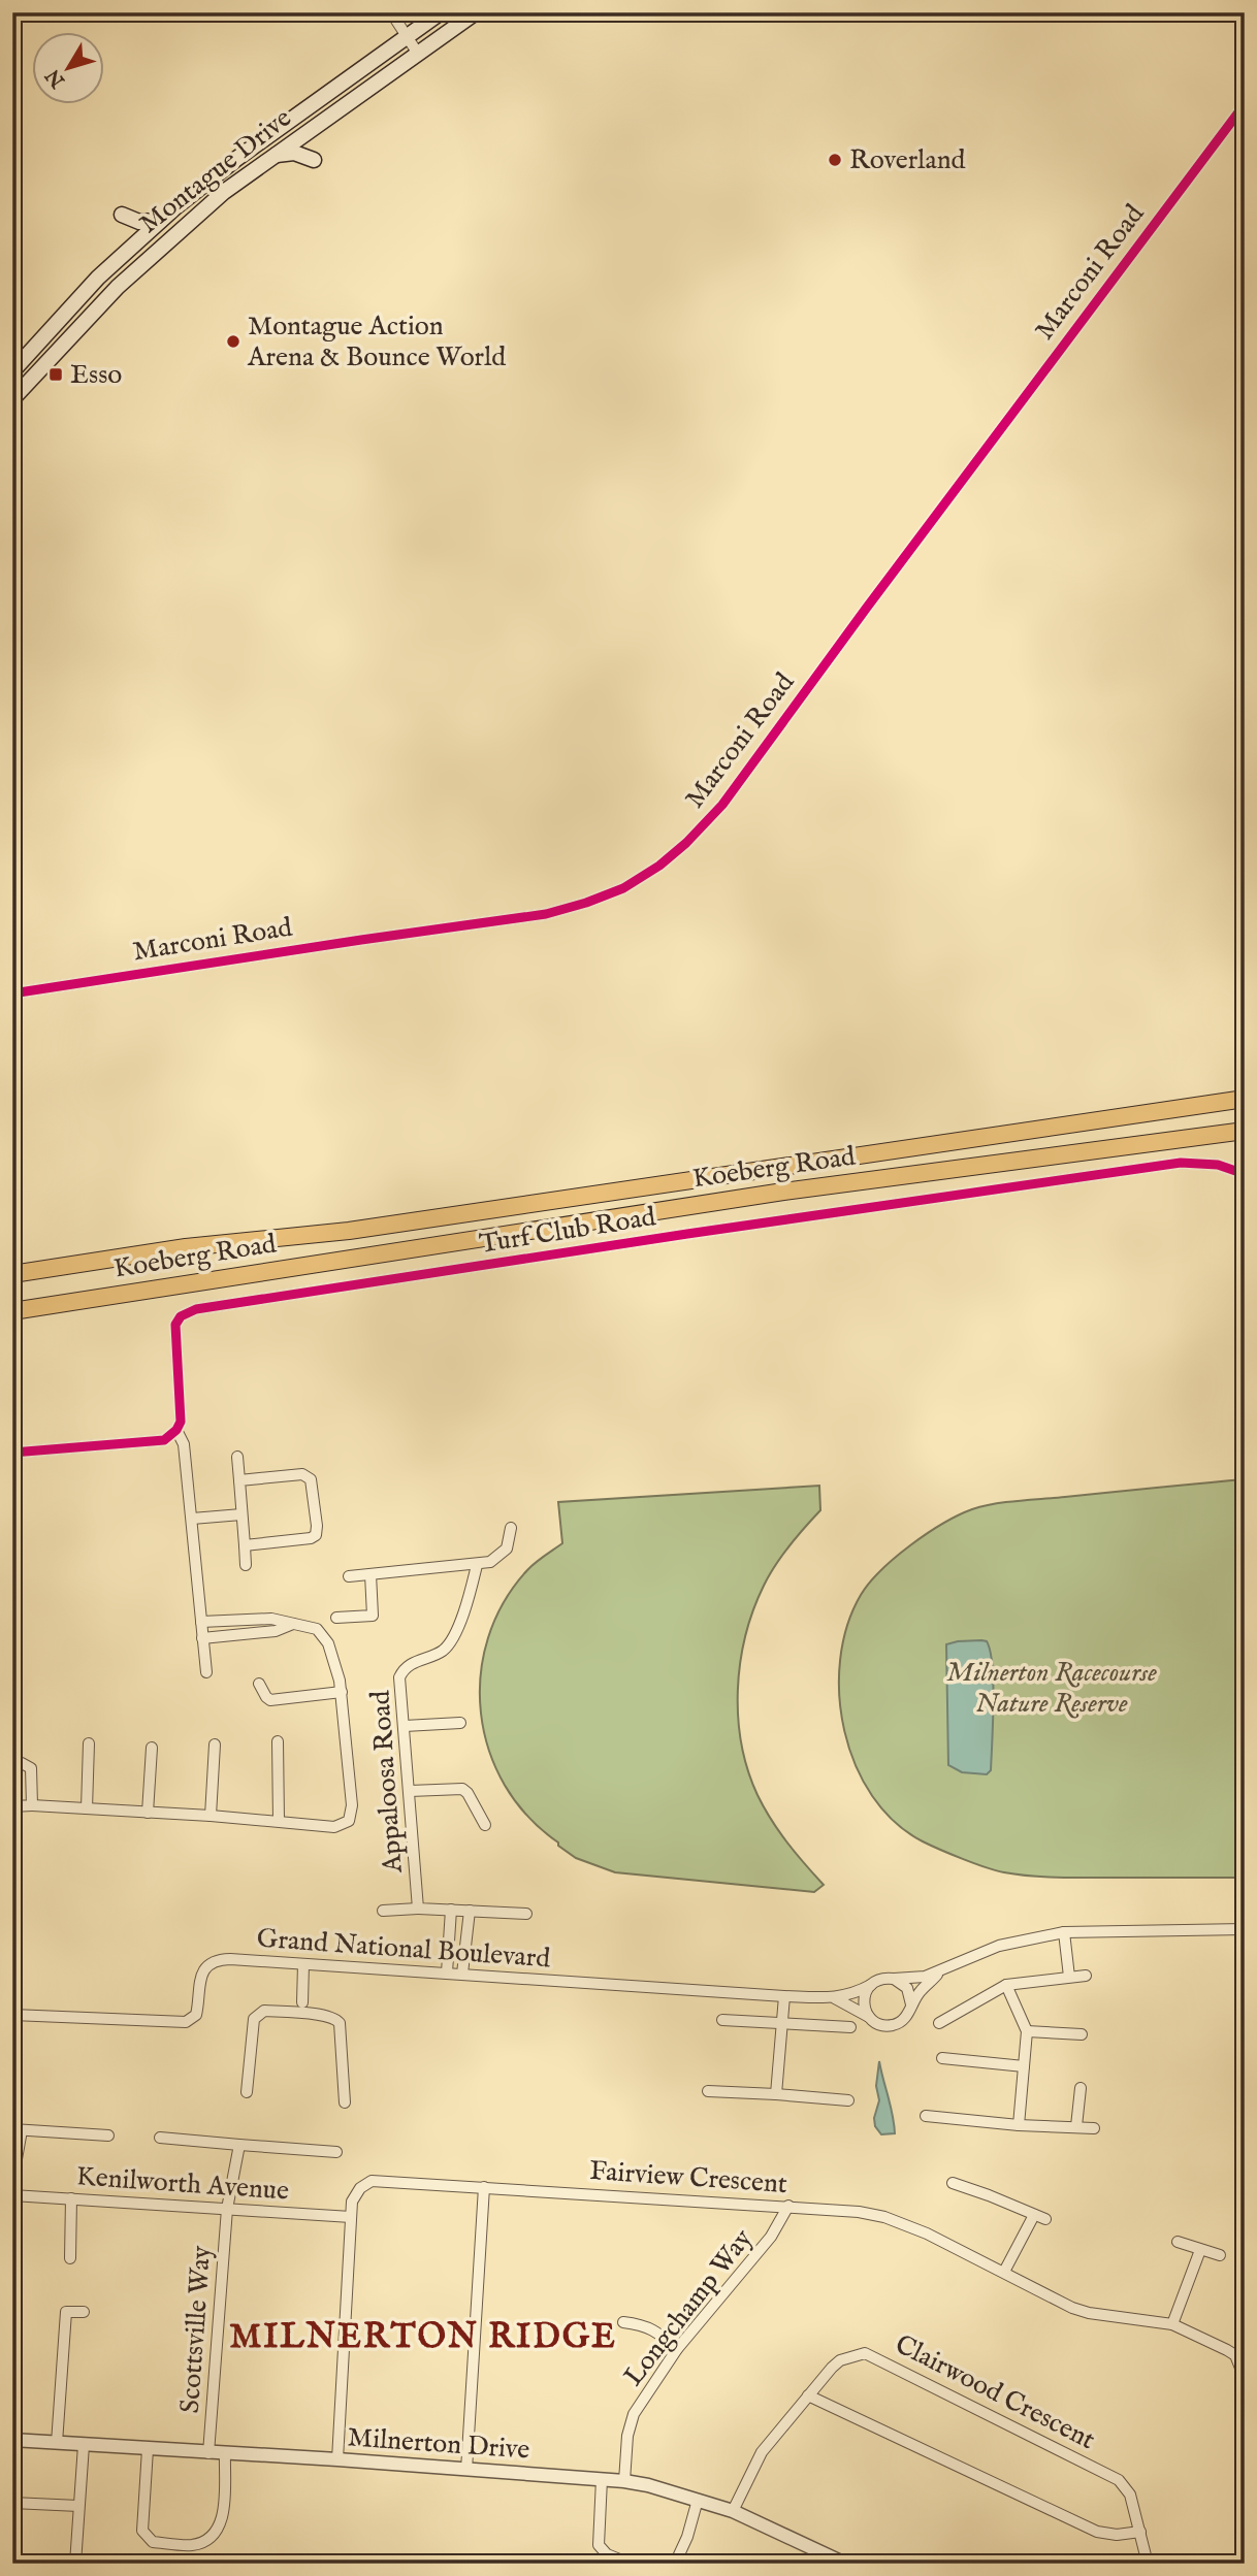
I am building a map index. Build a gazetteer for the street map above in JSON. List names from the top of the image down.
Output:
{
  "streets": {
    "main road": ["Montague Drive", "Koeberg Road"],
    "street": [
      "Marconi Road",
      "Turf Club Road",
      "Appaloosa Road",
      "Grand National Boulevard",
      "Fairview Crescent",
      "Kenilworth Avenue",
      "Longchamp Way",
      "Scottsville Way",
      "Clairwood Crescent",
      "Milnerton Drive"
    ]
  },
  "crossings": [
    ["Fairview Crescent", "Kenilworth Avenue"],
    ["Fairview Crescent", "Longchamp Way"],
    ["Fairview Crescent", "Milnerton Drive"],
    ["Kenilworth Avenue", "Scottsville Way"],
    ["Longchamp Way", "Milnerton Drive"],
    ["Scottsville Way", "Milnerton Drive"],
    ["Clairwood Crescent", "Milnerton Drive"]
  ],
  "districts": ["MILNERTON RIDGE"],
  "parks": ["Milnerton Racecourse Nature Reserve"],
  "places": {
    "other": ["Roverland", "Montague Action Arena & Bounce World"],
    "transit": ["Esso"]
  },
  "north": "bottom left"
}
